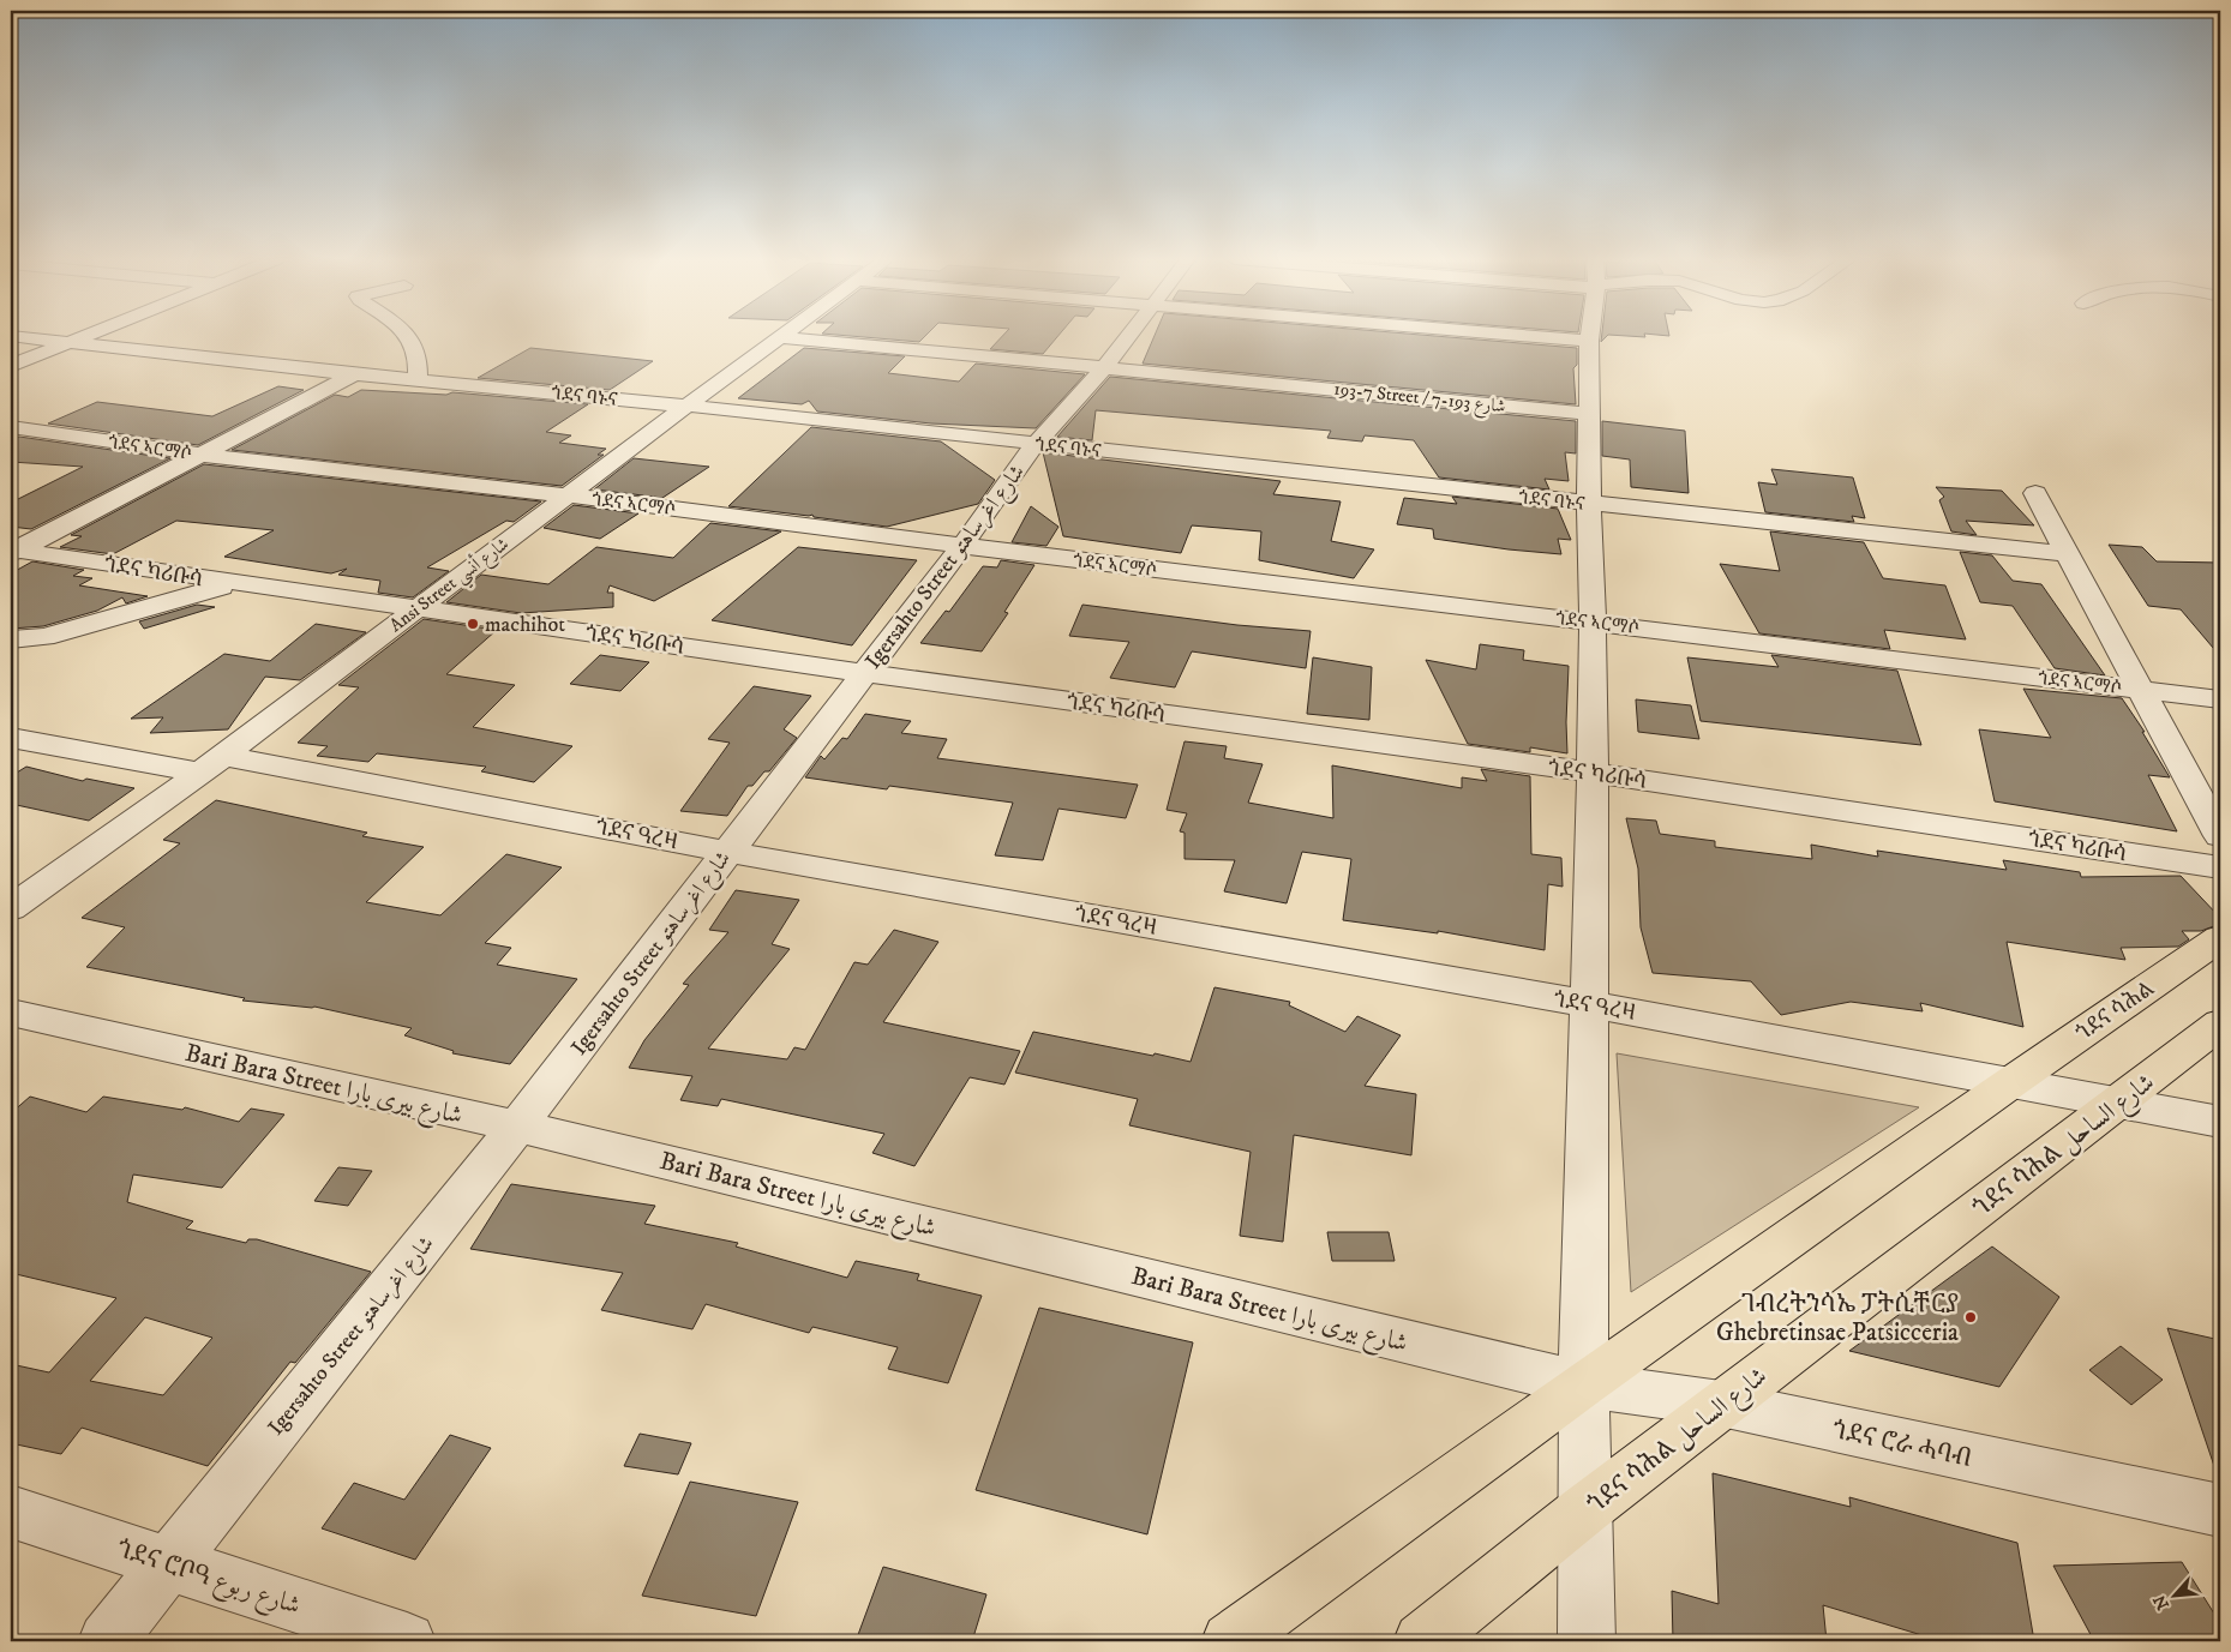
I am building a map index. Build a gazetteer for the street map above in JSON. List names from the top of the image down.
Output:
{
  "streets": {
    "highway": ["ጎደና ሳሕል", "ጎደና ሳሕል شارع الساحل"],
    "street": [
      "ጎደና ባኑና",
      "193-7 Street / شارع 193-7",
      "ጎደና ኣርማሶ",
      "Igersahto Street شارع اغرساهتو",
      "ጎደና ካሪቡሳ",
      "Ansi Street شارع أنسي",
      "ጎደና ዓረዛ",
      "Bari Bara Street شارع بيرى بارا",
      "ጎደና ሮራ ሓባብ",
      "ጎደና ሮቦዓ شارع ربوع"
    ]
  },
  "crossings": [
    ["ጎደና ባኑና", "Igersahto Street شارع اغرساهتو"],
    ["ጎደና ባኑና", "Ansi Street شارع أنسي"],
    ["193-7 Street / شارع 193-7", "Igersahto Street شارع اغرساهتو"],
    ["ጎደና ኣርማሶ", "Igersahto Street شارع اغرساهتو"],
    ["ጎደና ኣርማሶ", "Ansi Street شارع أنسي"],
    ["Igersahto Street شارع اغرساهتو", "ጎደና ካሪቡሳ"],
    ["Igersahto Street شارع اغرساهتو", "ጎደና ዓረዛ"],
    ["Igersahto Street شارع اغرساهتو", "Bari Bara Street شارع بيرى بارا"],
    ["Igersahto Street شارع اغرساهتو", "ጎደና ሮቦዓ شارع ربوع"],
    ["ጎደና ካሪቡሳ", "Ansi Street شارع أنسي"],
    ["Ansi Street شارع أنسي", "ጎደና ዓረዛ"],
    ["ጎደና ዓረዛ", "ጎደና ሳሕል"],
    ["ጎደና ዓረዛ", "ጎደና ሳሕል شارع الساحل"],
    ["Bari Bara Street شارع بيرى بارا", "ጎደና ሮራ ሓባብ"],
    ["ጎደና ሳሕል شارع الساحل", "ጎደና ሮራ ሓባብ"]
  ],
  "places": ["machihot", "ገብረትንሳኤ ፓትሲቸርያ Ghebretinsae Patsicceria"],
  "north": "bottom left"
}
